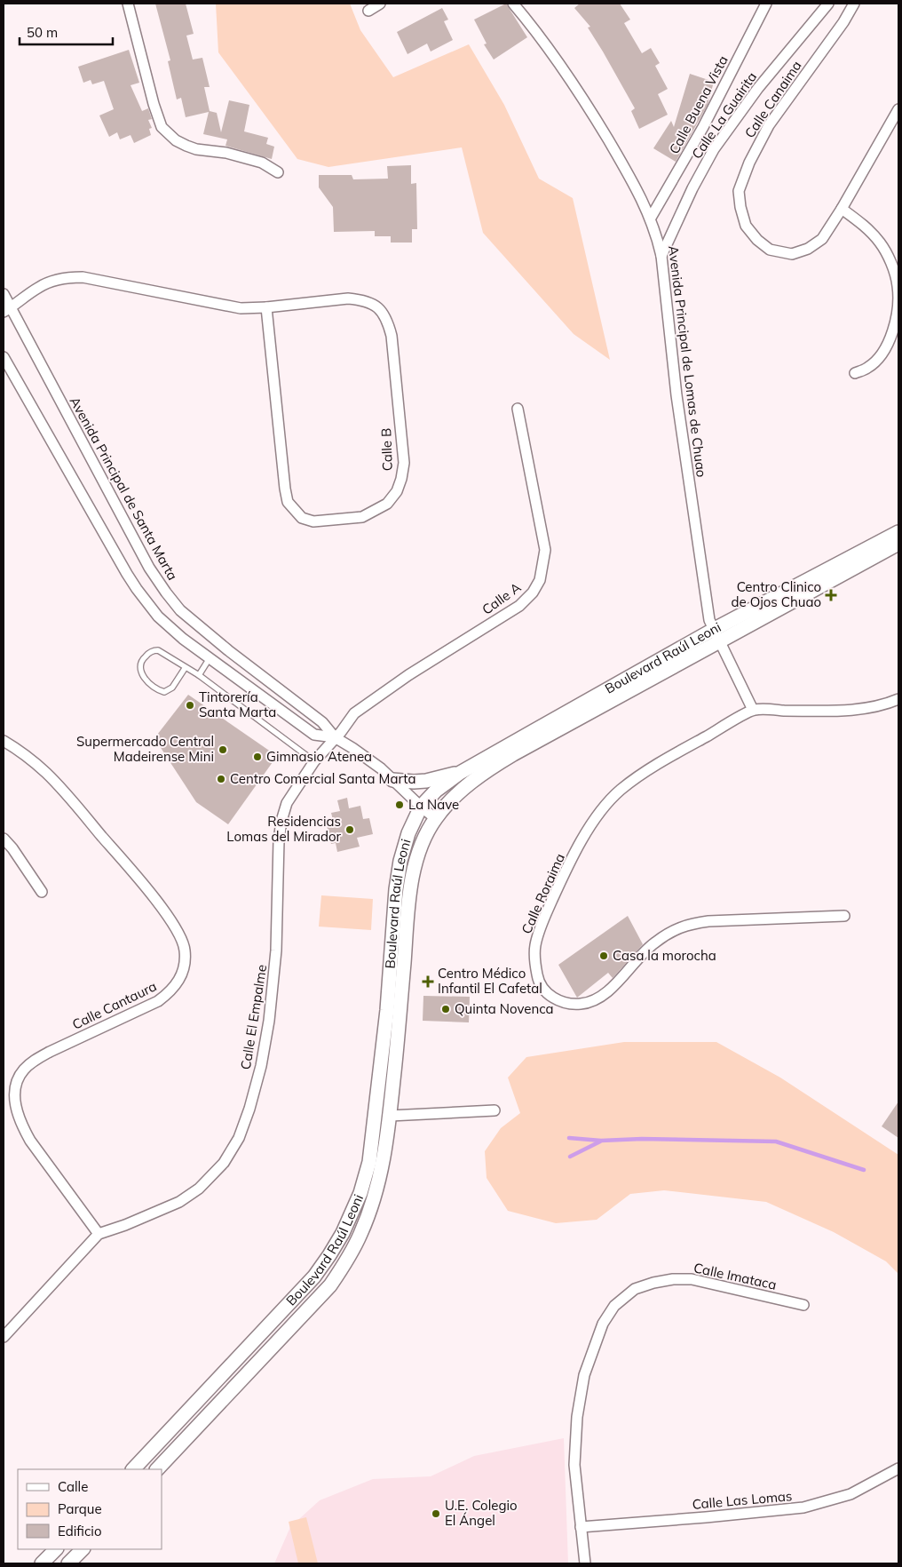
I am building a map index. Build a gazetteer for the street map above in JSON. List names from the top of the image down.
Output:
{
  "streets": {
    "street": [
      "Calle Canaima",
      "Calle Buena Vista",
      "Calle La Guairita",
      "Avenida Principal de Lomas de Chuao",
      "Calle B",
      "Avenida Principal de Santa Marta",
      "Calle A",
      "Boulevard Raúl Leoni",
      "Calle Roraima",
      "Calle Cantaura",
      "Calle El Empalme",
      "Calle Imataca",
      "Calle Las Lomas"
    ]
  },
  "crossings": [
    ["Calle Buena Vista", "Avenida Principal de Lomas de Chuao"],
    ["Calle La Guairita", "Avenida Principal de Lomas de Chuao"],
    ["Avenida Principal de Lomas de Chuao", "Boulevard Raúl Leoni"],
    ["Avenida Principal de Lomas de Chuao", "Calle Roraima"],
    ["Calle B", "Avenida Principal de Santa Marta"],
    ["Avenida Principal de Santa Marta", "Calle A"],
    ["Avenida Principal de Santa Marta", "Boulevard Raúl Leoni"],
    ["Avenida Principal de Santa Marta", "Calle El Empalme"],
    ["Calle A", "Calle El Empalme"],
    ["Calle Cantaura", "Calle El Empalme"],
    ["Calle Imataca", "Calle Las Lomas"]
  ],
  "places": {
    "health": ["Centro Clinico de Ojos Chuao", "Centro Médico Infantil El Cafetal"],
    "other": [
      "Tintorería Santa Marta",
      "Supermercado Central Madeirense Mini",
      "Gimnasio Atenea",
      "Centro Comercial Santa Marta",
      "La Nave",
      "Residencias Lomas del Mirador",
      "Casa la morocha",
      "Quinta Novenca",
      "U.E. Colegio El Ángel"
    ]
  },
  "legend": ["Calle", "Parque", "Edificio"],
  "scale_bar": "50 m"
}
